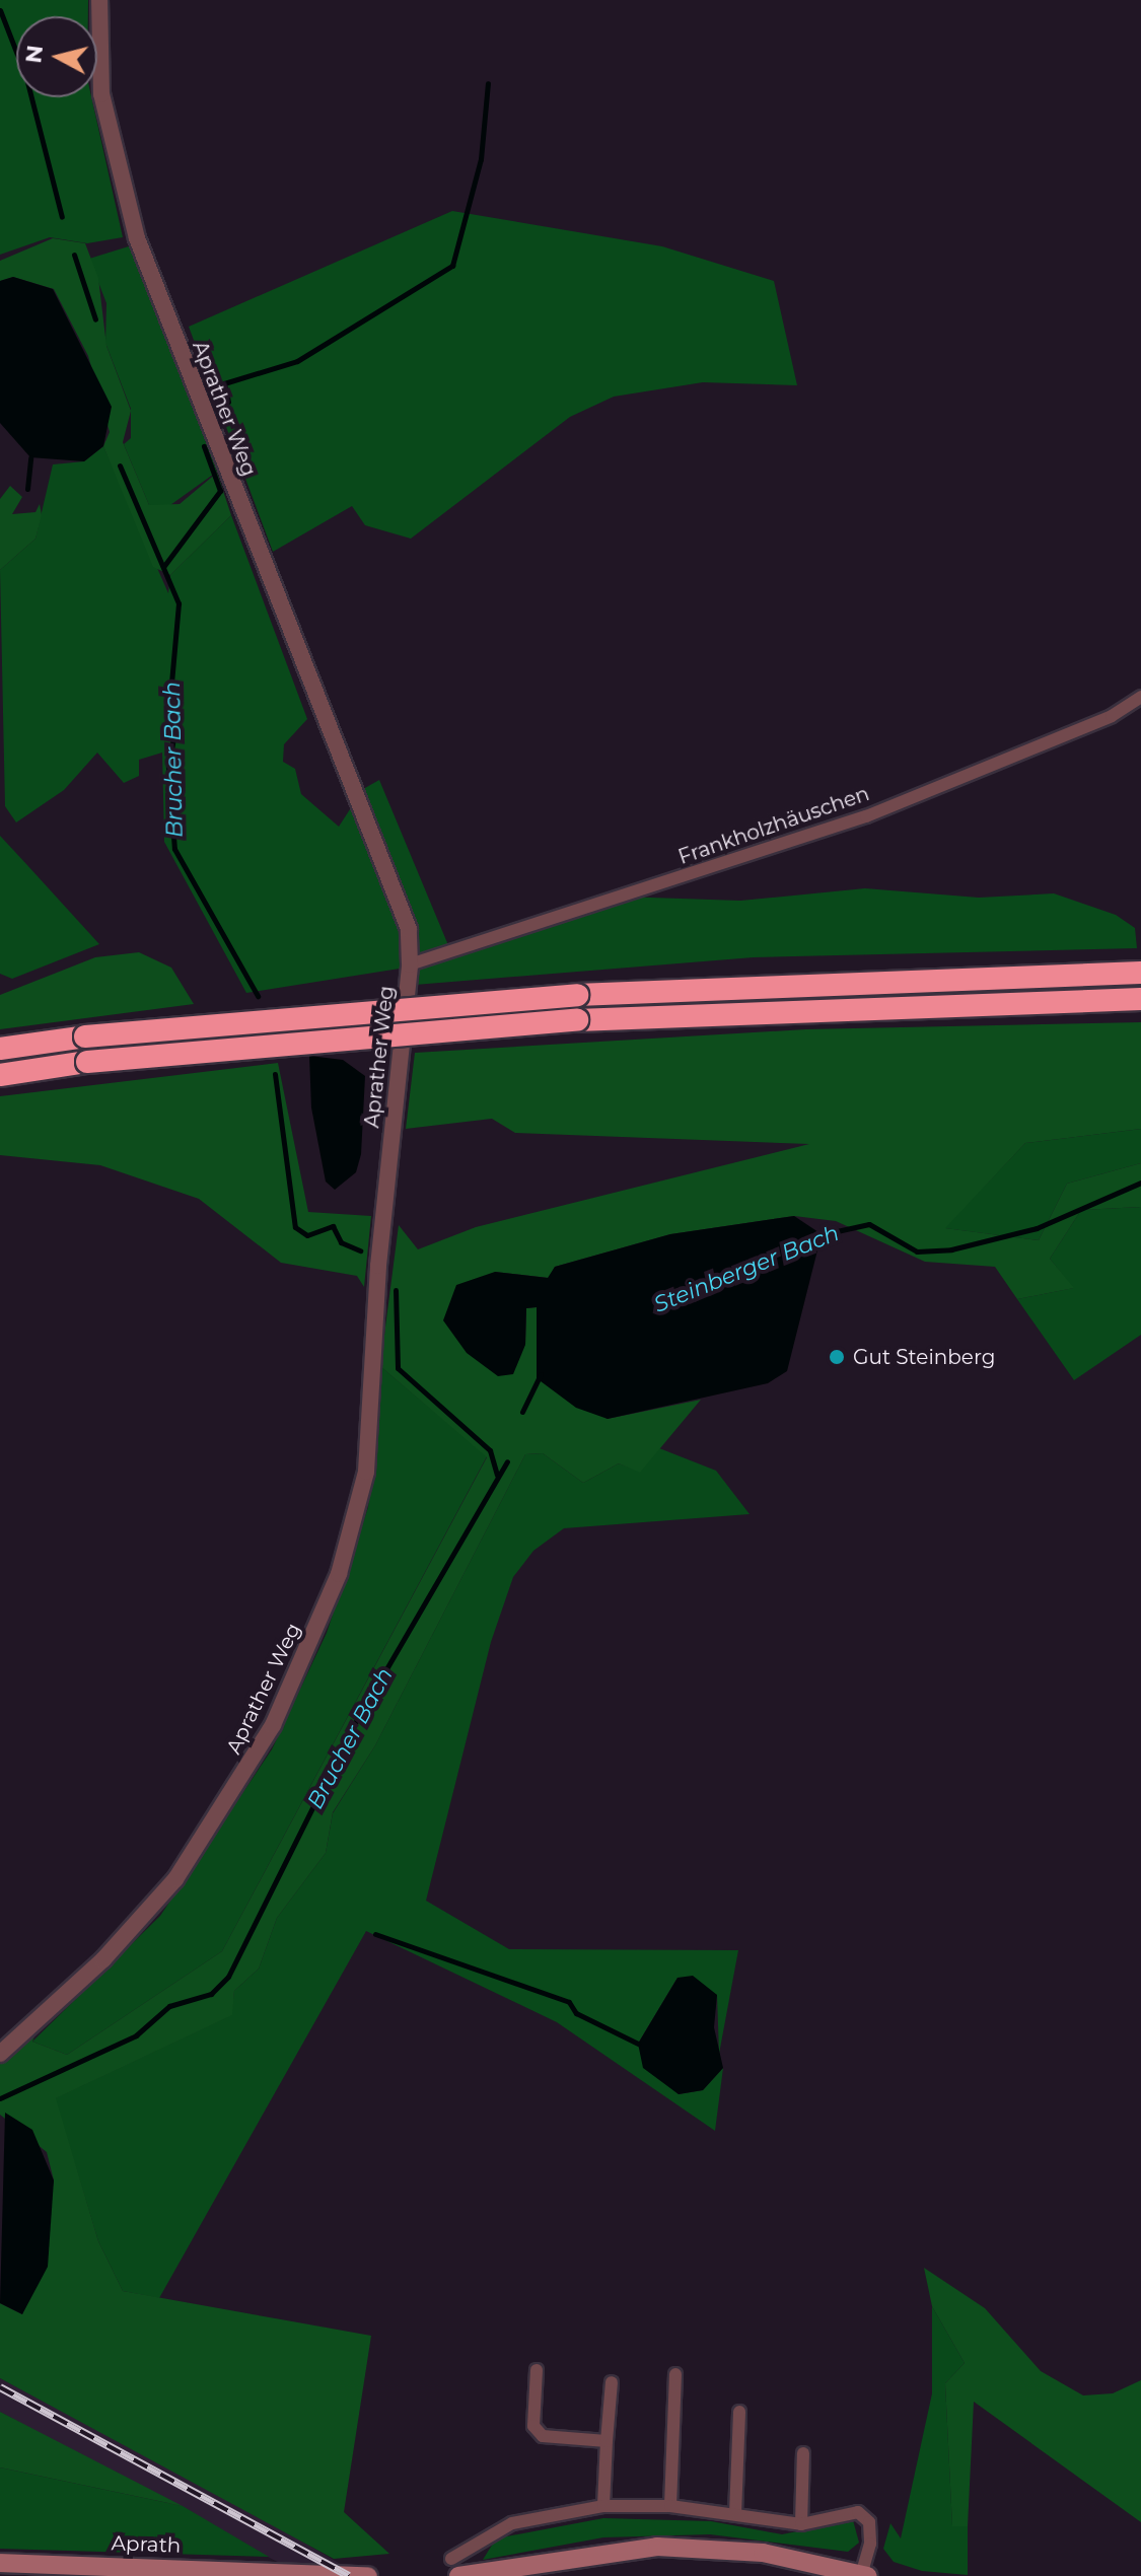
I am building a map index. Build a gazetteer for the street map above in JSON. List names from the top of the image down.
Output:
{
  "streets": {
    "main road": ["Aprath"],
    "street": ["Aprather Weg", "Frankholzhäuschen"]
  },
  "crossings": [
    ["Aprather Weg", "Frankholzhäuschen"]
  ],
  "water": ["Brucher Bach", "Steinberger Bach"],
  "places": ["Gut Steinberg"],
  "north": "left"
}
